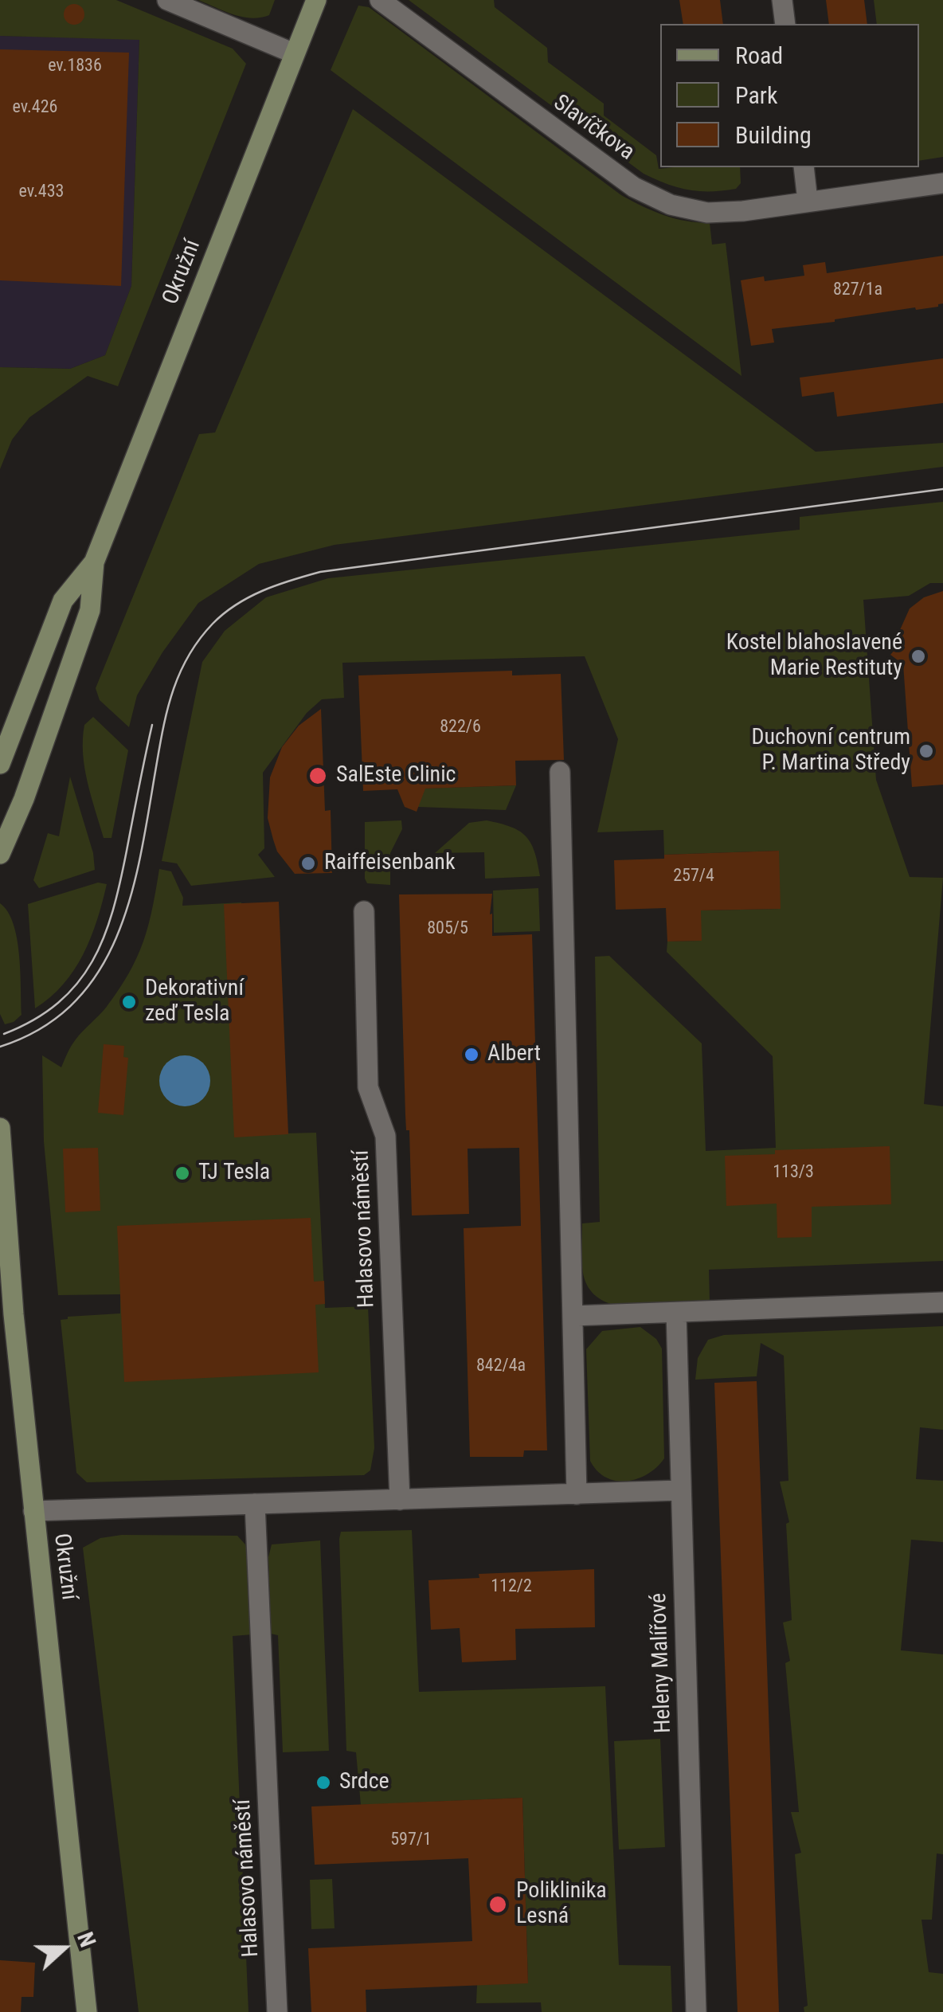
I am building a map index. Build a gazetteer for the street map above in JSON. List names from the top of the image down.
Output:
{
  "streets": {
    "street": [
      "Slavíčkova",
      "Okružní",
      "Halasovo náměstí",
      "Heleny Malířové"
    ]
  },
  "places": [
    "Kostel blahoslavené Marie Restituty",
    "Duchovní centrum P. Martina Středy",
    "SalEste Clinic",
    "Raiffeisenbank",
    "Dekorativní zeď Tesla",
    "Albert",
    "TJ Tesla",
    "Srdce",
    "Poliklinika Lesná"
  ],
  "house_numbers": [
    "ev.1836",
    "ev.426",
    "ev.433",
    "827/1a",
    "822/6",
    "257/4",
    "805/5",
    "113/3",
    "842/4a",
    "112/2",
    "597/1"
  ],
  "legend": ["Road", "Park", "Building"],
  "north": "right"
}
